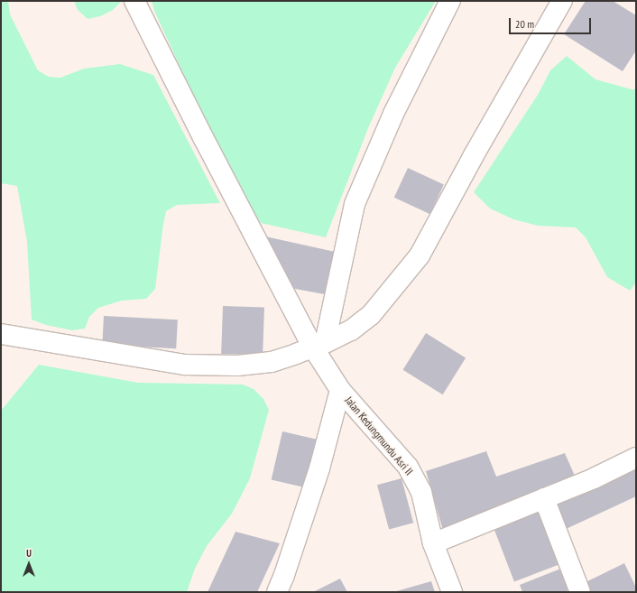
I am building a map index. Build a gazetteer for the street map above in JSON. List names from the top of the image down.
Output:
{
  "streets": {
    "street": ["Jalan Kedungmundu Asri II"]
  },
  "scale_bar": "20 m",
  "north": "top"
}
